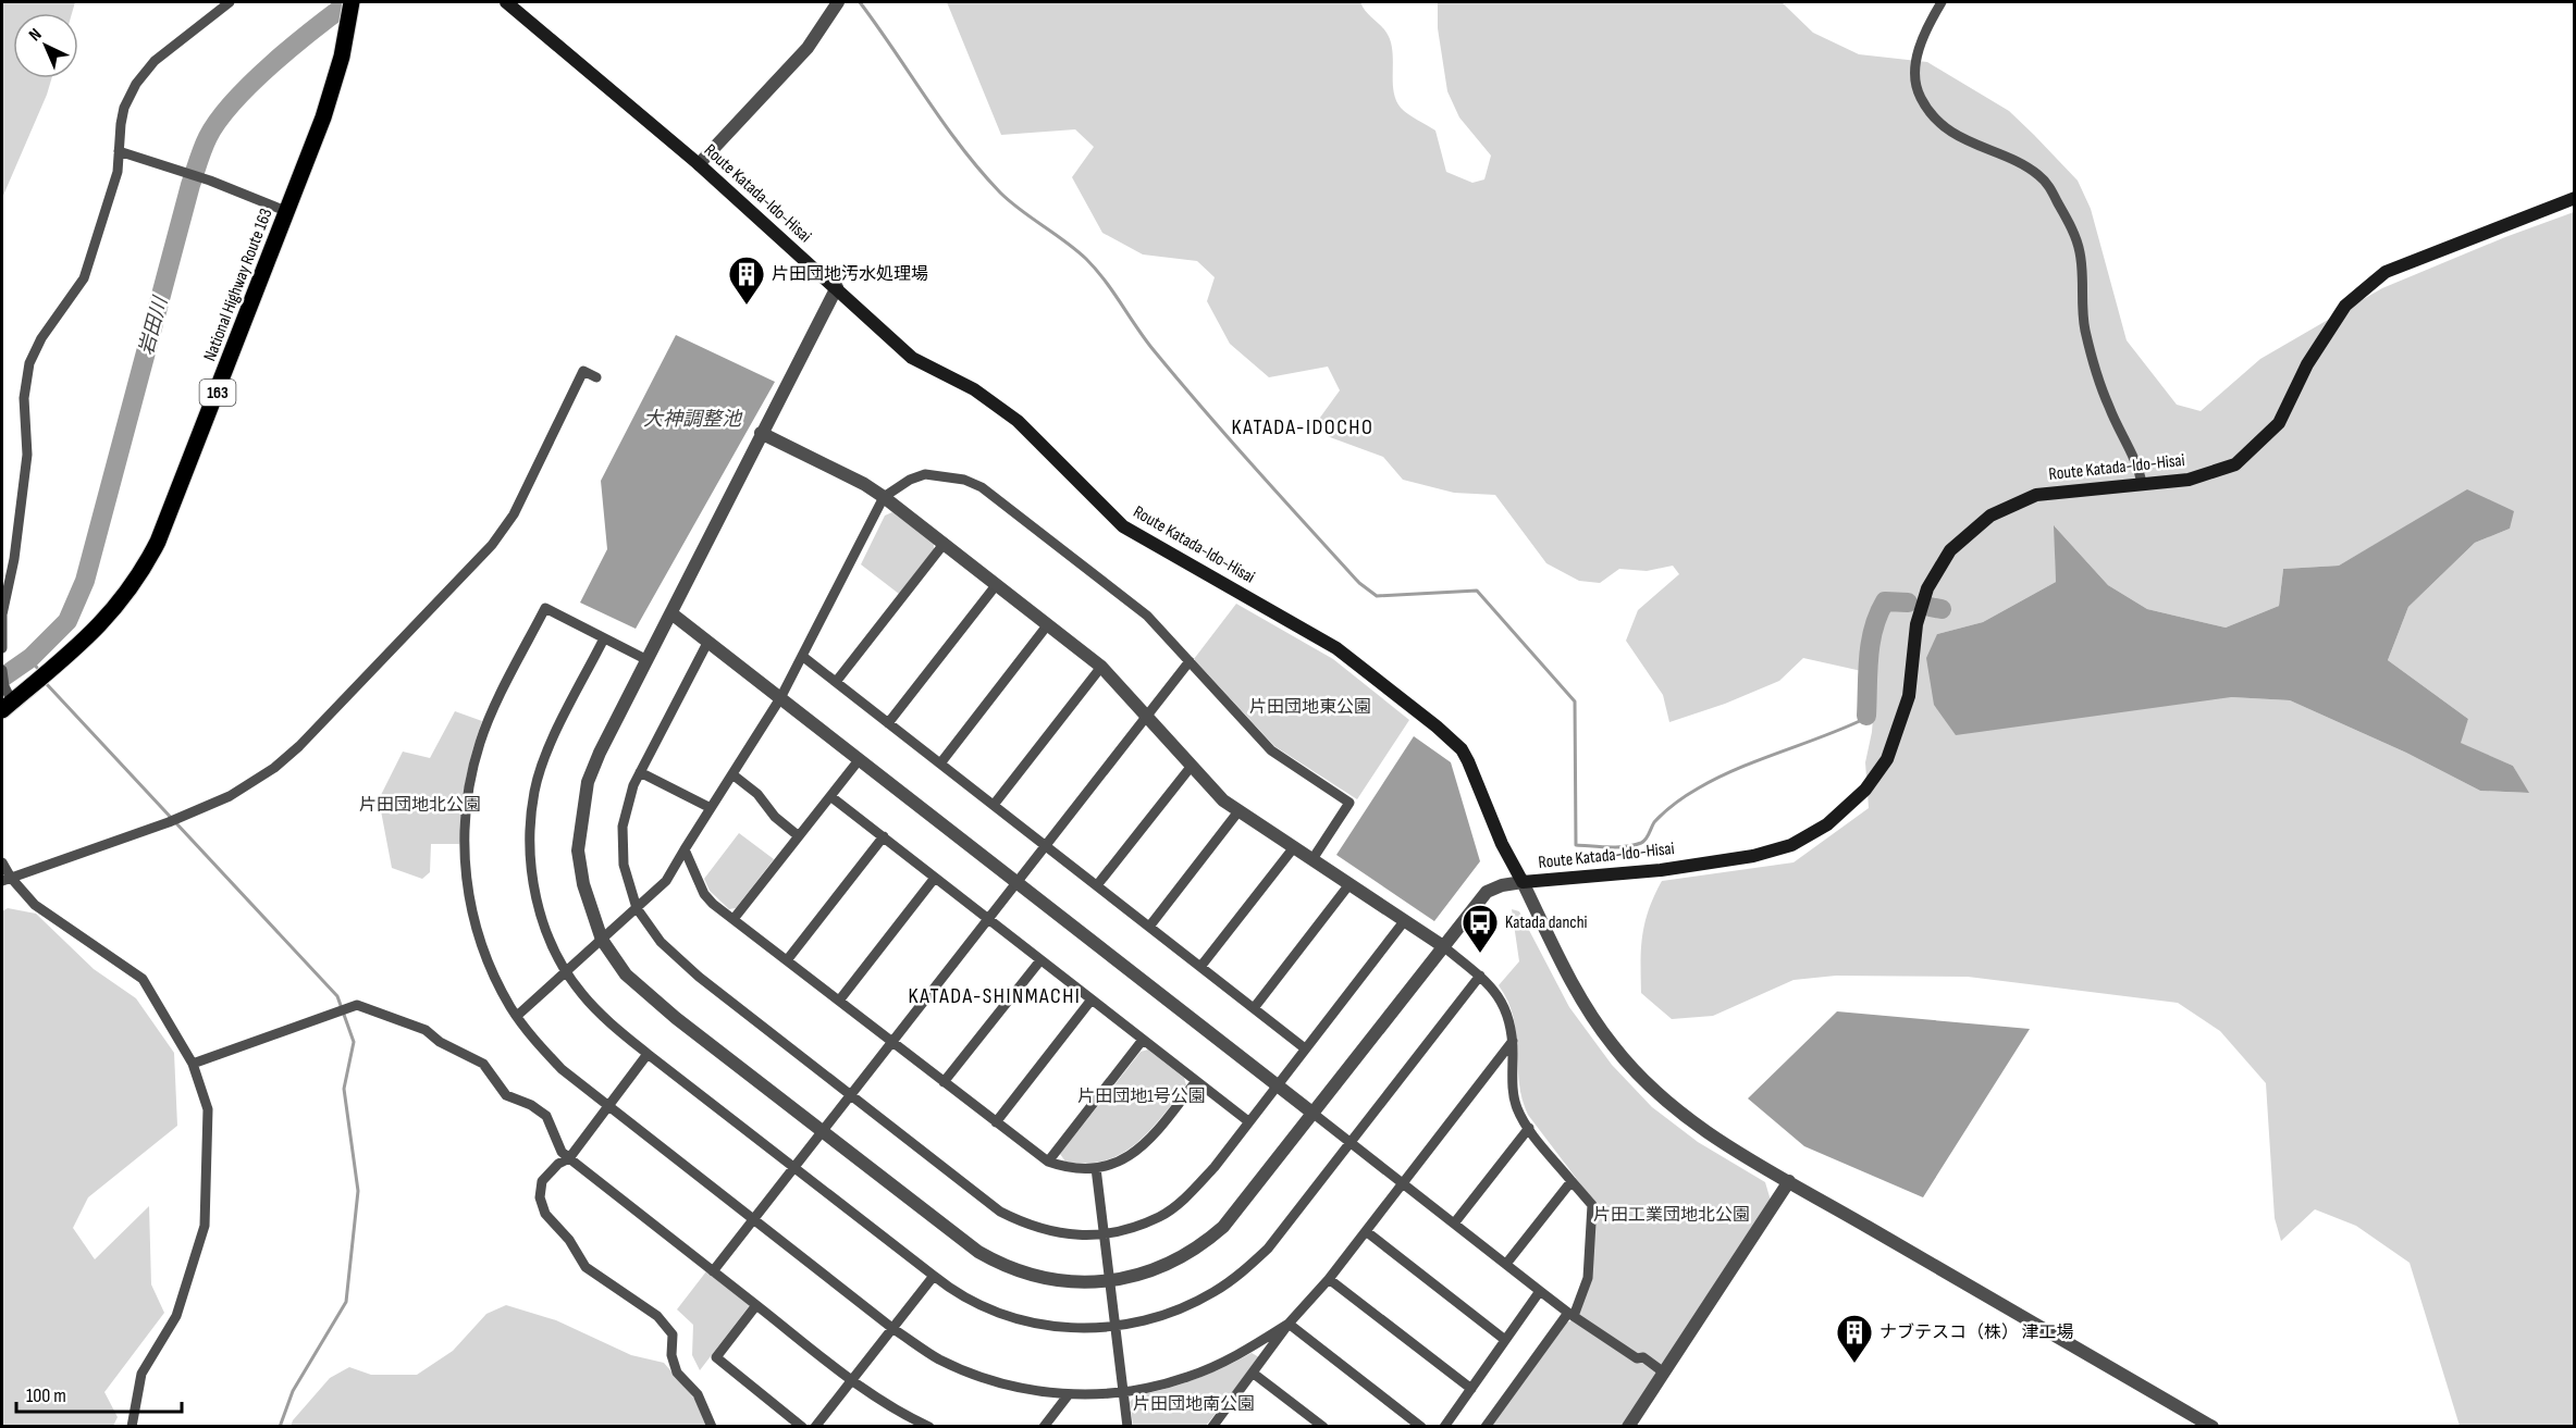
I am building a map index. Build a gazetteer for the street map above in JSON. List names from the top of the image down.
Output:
{
  "streets": {
    "highway": ["National Highway Route 163", "163"],
    "main road": ["Route Katada-Ido-Hisai"]
  },
  "districts": ["KATADA-IDOCHO", "KATADA-SHINMACHI"],
  "water": ["岩田川", "大神調整池"],
  "parks": [
    "片田団地東公園",
    "片田団地北公園",
    "片田団地1号公園",
    "片田工業団地北公園",
    "片田団地南公園"
  ],
  "places": {
    "building": ["片田団地汚水処理場", "ナブテスコ（株） 津工場"],
    "bus stop": ["Katada danchi"]
  },
  "scale_bar": "100 m",
  "north": "top left"
}
